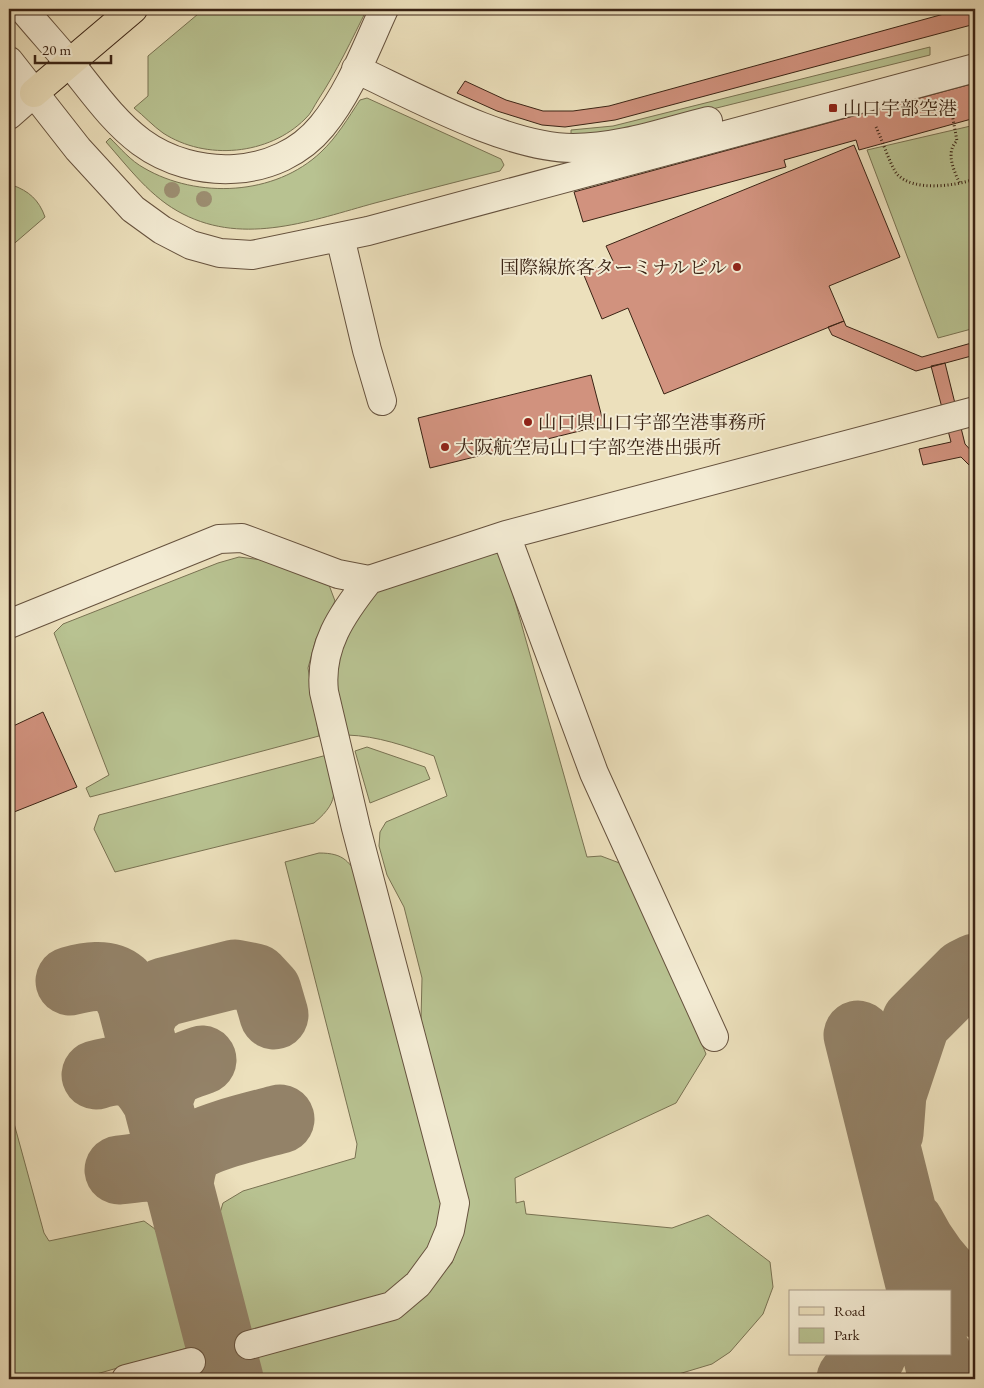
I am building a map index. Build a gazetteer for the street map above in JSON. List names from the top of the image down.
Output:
{
  "places": {
    "transit": ["山口宇部空港"],
    "other": ["国際線旅客ターミナルビル", "山口県山口宇部空港事務所", "大阪航空局山口宇部空港出張所"]
  },
  "legend": ["Road", "Park"],
  "scale_bar": "20 m"
}
